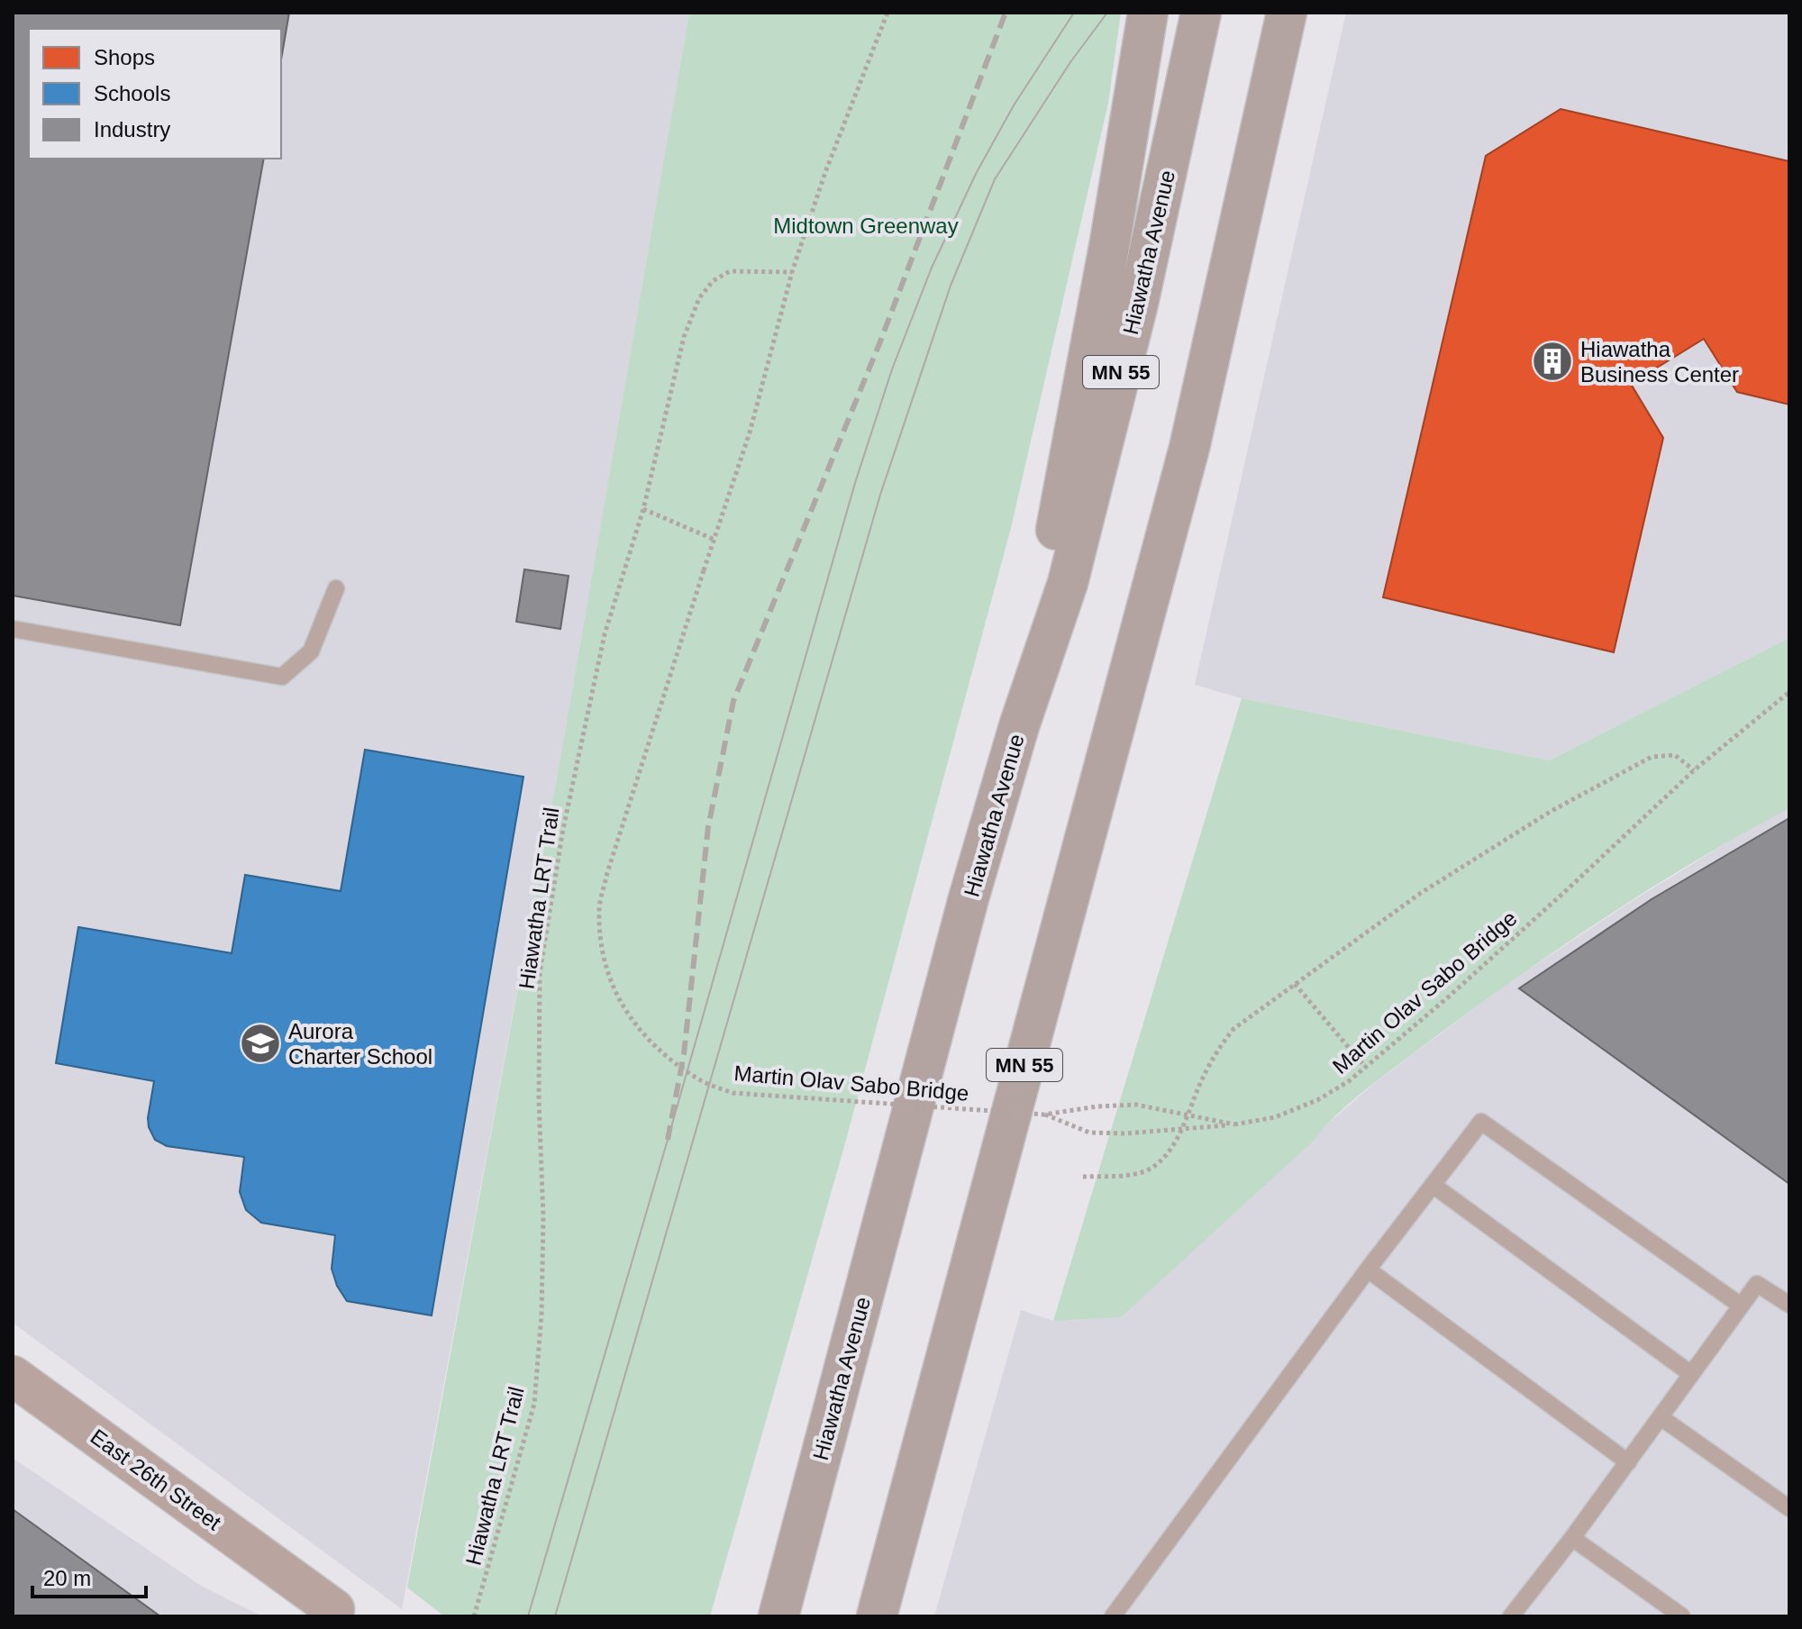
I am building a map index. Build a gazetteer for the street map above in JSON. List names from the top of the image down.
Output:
{
  "streets": {
    "highway": ["Hiawatha Avenue", "MN 55"],
    "street": ["East 26th Street"],
    "path": ["Hiawatha LRT Trail", "Martin Olav Sabo Bridge"]
  },
  "parks": ["Midtown Greenway"],
  "places": {
    "building": ["Hiawatha Business Center"],
    "school or university": ["Aurora Charter School"]
  },
  "legend": ["Shops", "Schools", "Industry"],
  "scale_bar": "20 m"
}
